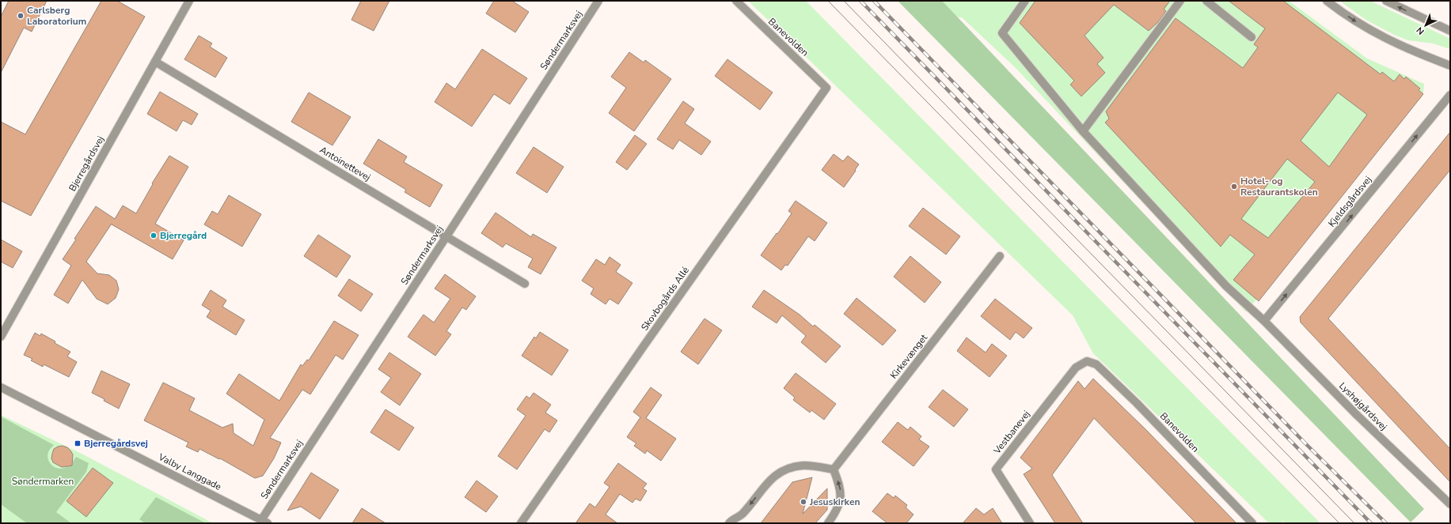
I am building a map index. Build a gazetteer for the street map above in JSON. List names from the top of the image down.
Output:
{
  "streets": {
    "street": [
      "Banevolden",
      "Søndermarksvej",
      "Bjerregårdsvej",
      "Antoinettevej",
      "Kjeldsgårdsvej",
      "Skovbogårds Allé",
      "Kirkevænget",
      "Lyshøjgårdsvej",
      "Vestbanevej",
      "Valby Langgade"
    ]
  },
  "crossings": [
    ["Banevolden", "Skovbogårds Allé"],
    ["Banevolden", "Vestbanevej"],
    ["Søndermarksvej", "Antoinettevej"],
    ["Søndermarksvej", "Valby Langgade"],
    ["Bjerregårdsvej", "Antoinettevej"],
    ["Kjeldsgårdsvej", "Lyshøjgårdsvej"]
  ],
  "one_way": ["Kjeldsgårdsvej"],
  "parks": ["Søndermarken"],
  "places": {
    "other": [
      "Carlsberg Laboratorium",
      "Hotel- og Restaurantskolen",
      "Bjerregård",
      "Jesuskirken"
    ],
    "transit": ["Bjerregårdsvej"]
  },
  "north": "bottom left"
}
